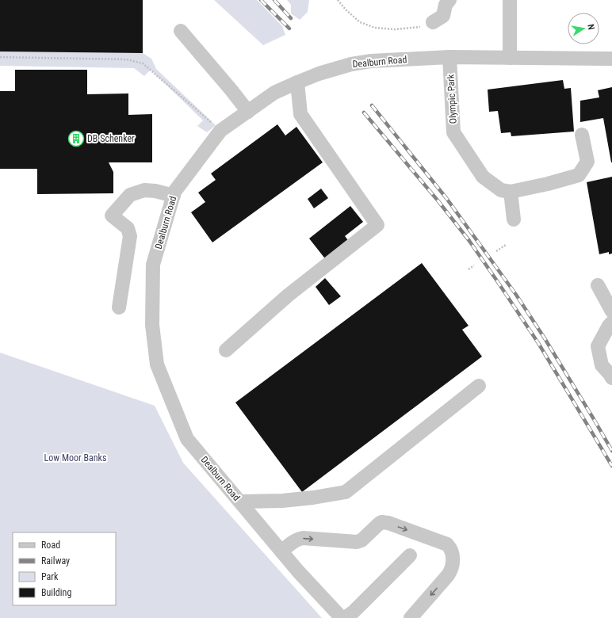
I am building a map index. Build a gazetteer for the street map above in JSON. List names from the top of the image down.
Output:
{
  "streets": {
    "street": ["Dealburn Road", "Olympic Park"]
  },
  "crossings": [
    ["Dealburn Road", "Olympic Park"]
  ],
  "parks": ["Low Moor Banks"],
  "places": {
    "building": ["DB Schenker"]
  },
  "legend": [
    "Road",
    "Railway",
    "Park",
    "Building"
  ],
  "north": "right"
}
